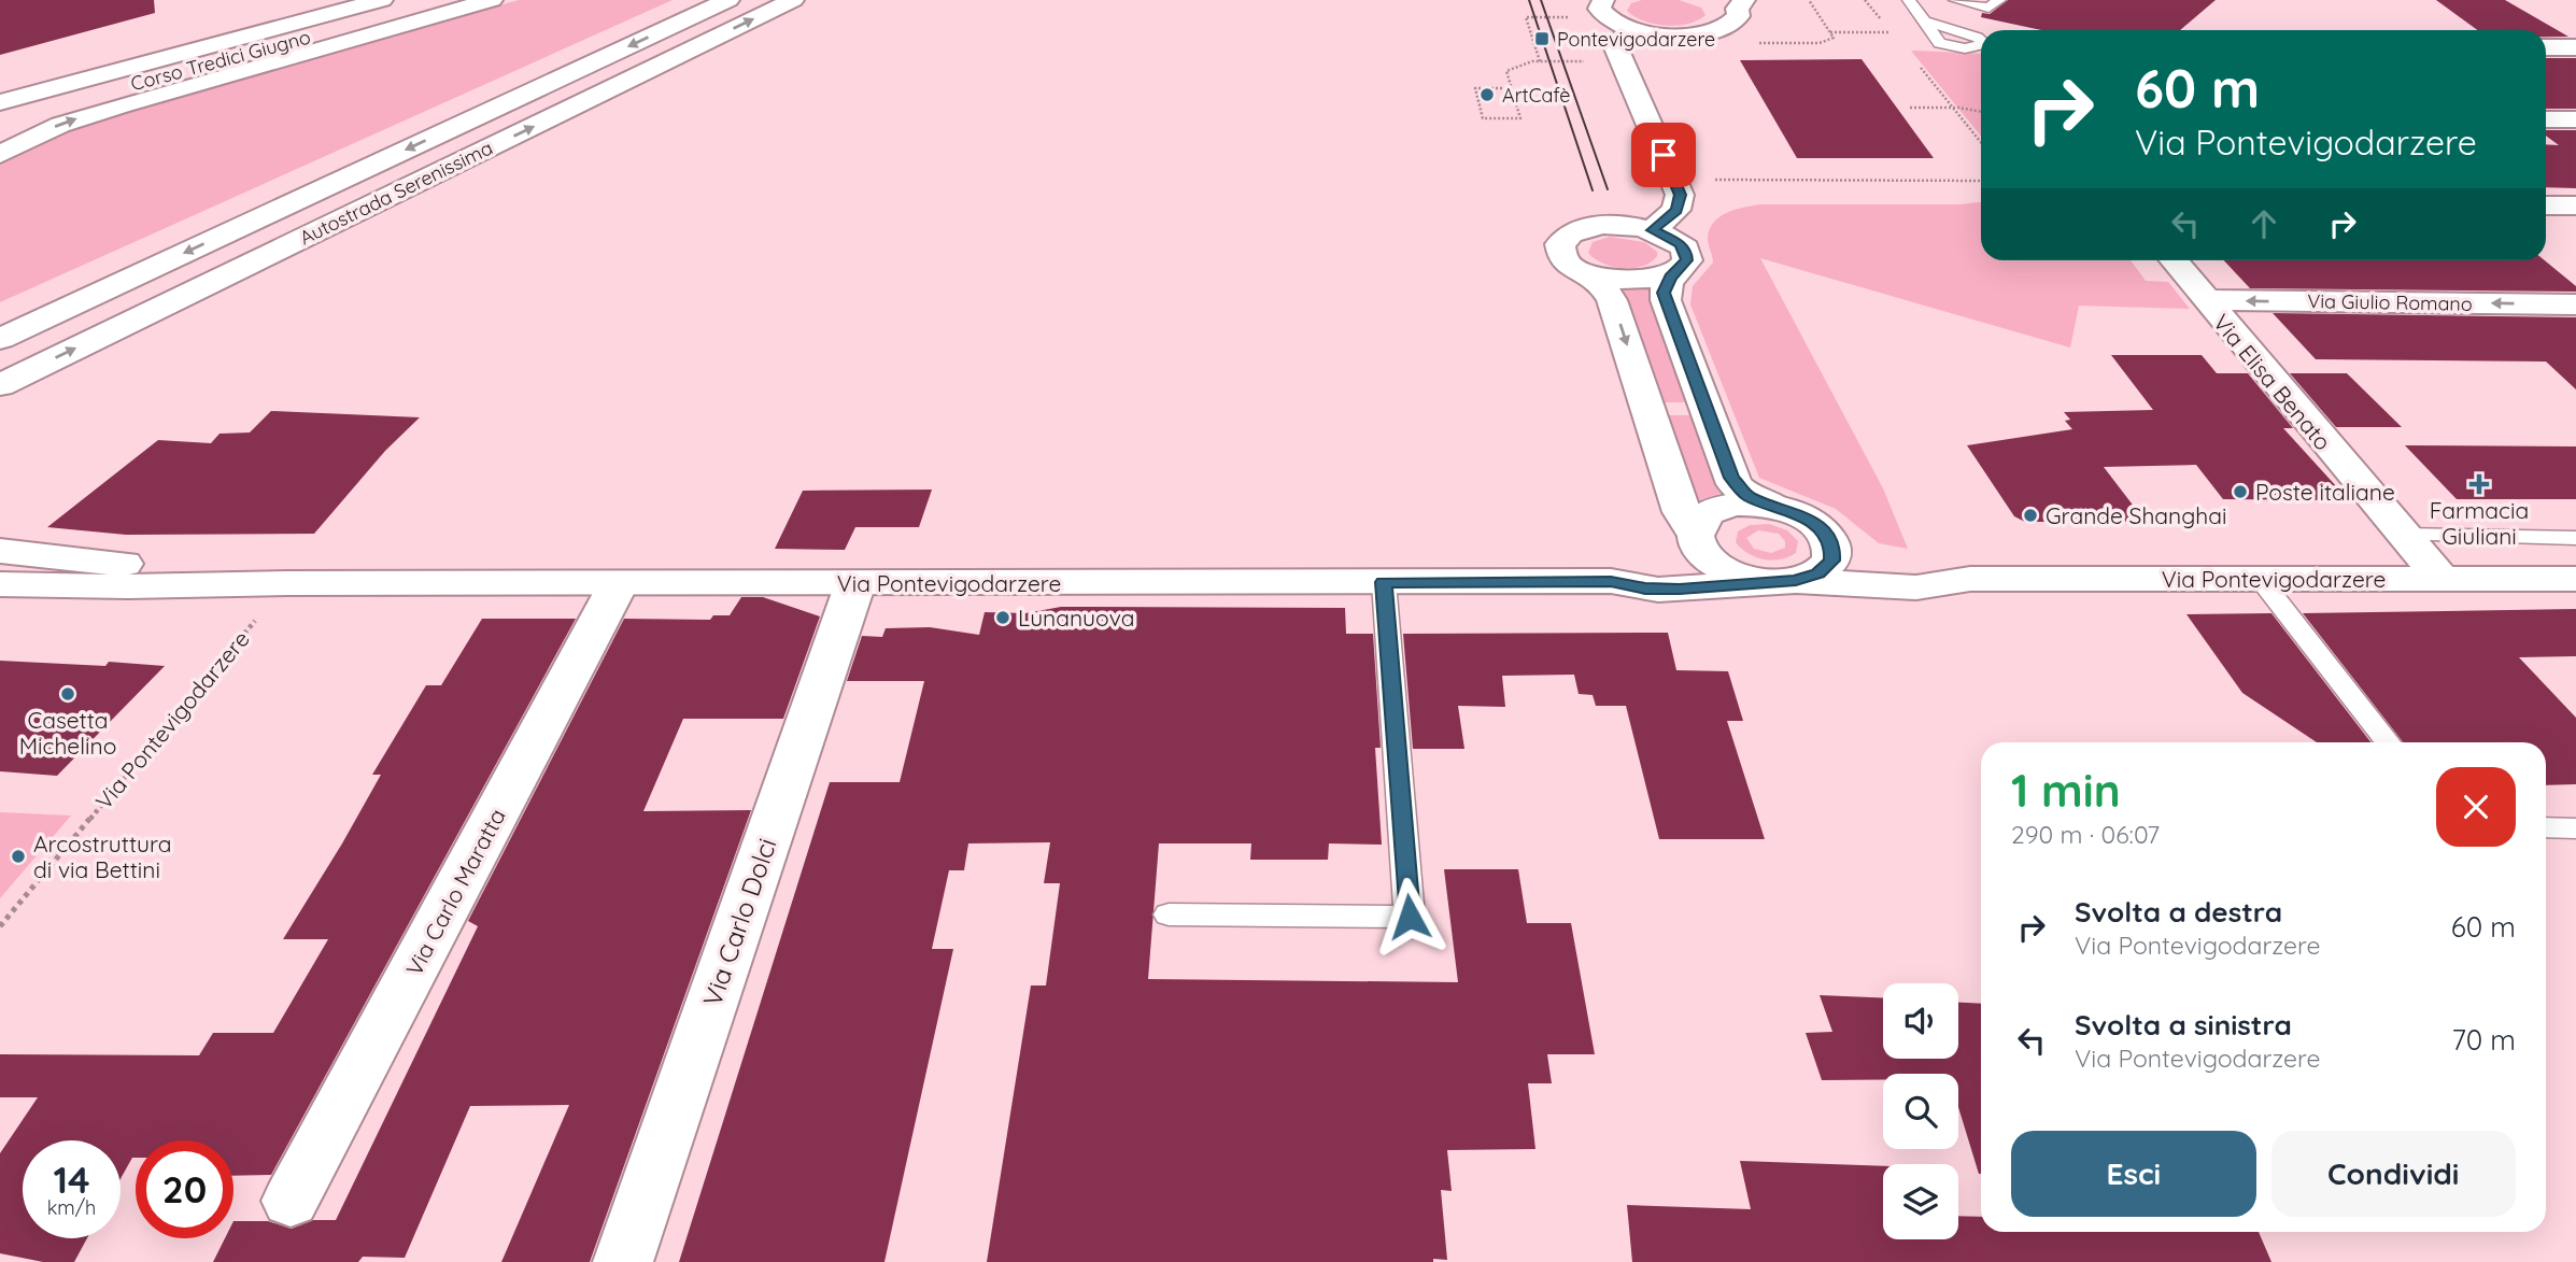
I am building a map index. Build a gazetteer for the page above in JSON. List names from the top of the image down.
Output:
{
  "streets": {
    "main road": [
      "Corso Tredici Giugno",
      "Autostrada Serenissima",
      "Via Giulio Romano",
      "Via Elisa Benato",
      "Via Pontevigodarzere",
      "Via Carlo Maratta",
      "Via Carlo Dolci"
    ]
  },
  "crossings": [
    ["Via Giulio Romano", "Via Elisa Benato"],
    ["Via Elisa Benato", "Via Pontevigodarzere"],
    ["Via Pontevigodarzere", "Via Carlo Maratta"],
    ["Via Pontevigodarzere", "Via Carlo Dolci"]
  ],
  "one_way": ["Via Giulio Romano"],
  "places": {
    "transit": ["Pontevigodarzere"],
    "other": [
      "ArtCafè",
      "Poste italiane",
      "Grande Shanghai",
      "Lunanuova",
      "Casetta Michelino",
      "Arcostruttura di via Bettini"
    ],
    "health": ["Farmacia Giuliani"]
  },
  "page": {
    "turn": ["60 m", "Via Pontevigodarzere"],
    "heading": ["1 min", "290 m · 06:07"],
    "list": [
      {
        "name": "Svolta a destra",
        "note": "Via Pontevigodarzere",
        "value": "60 m"
      },
      {
        "name": "Svolta a sinistra",
        "note": "Via Pontevigodarzere",
        "value": "70 m"
      }
    ],
    "buttons": ["Esci", "Condividi"],
    "speed": "14 km/h",
    "limit": "20"
  }
}
